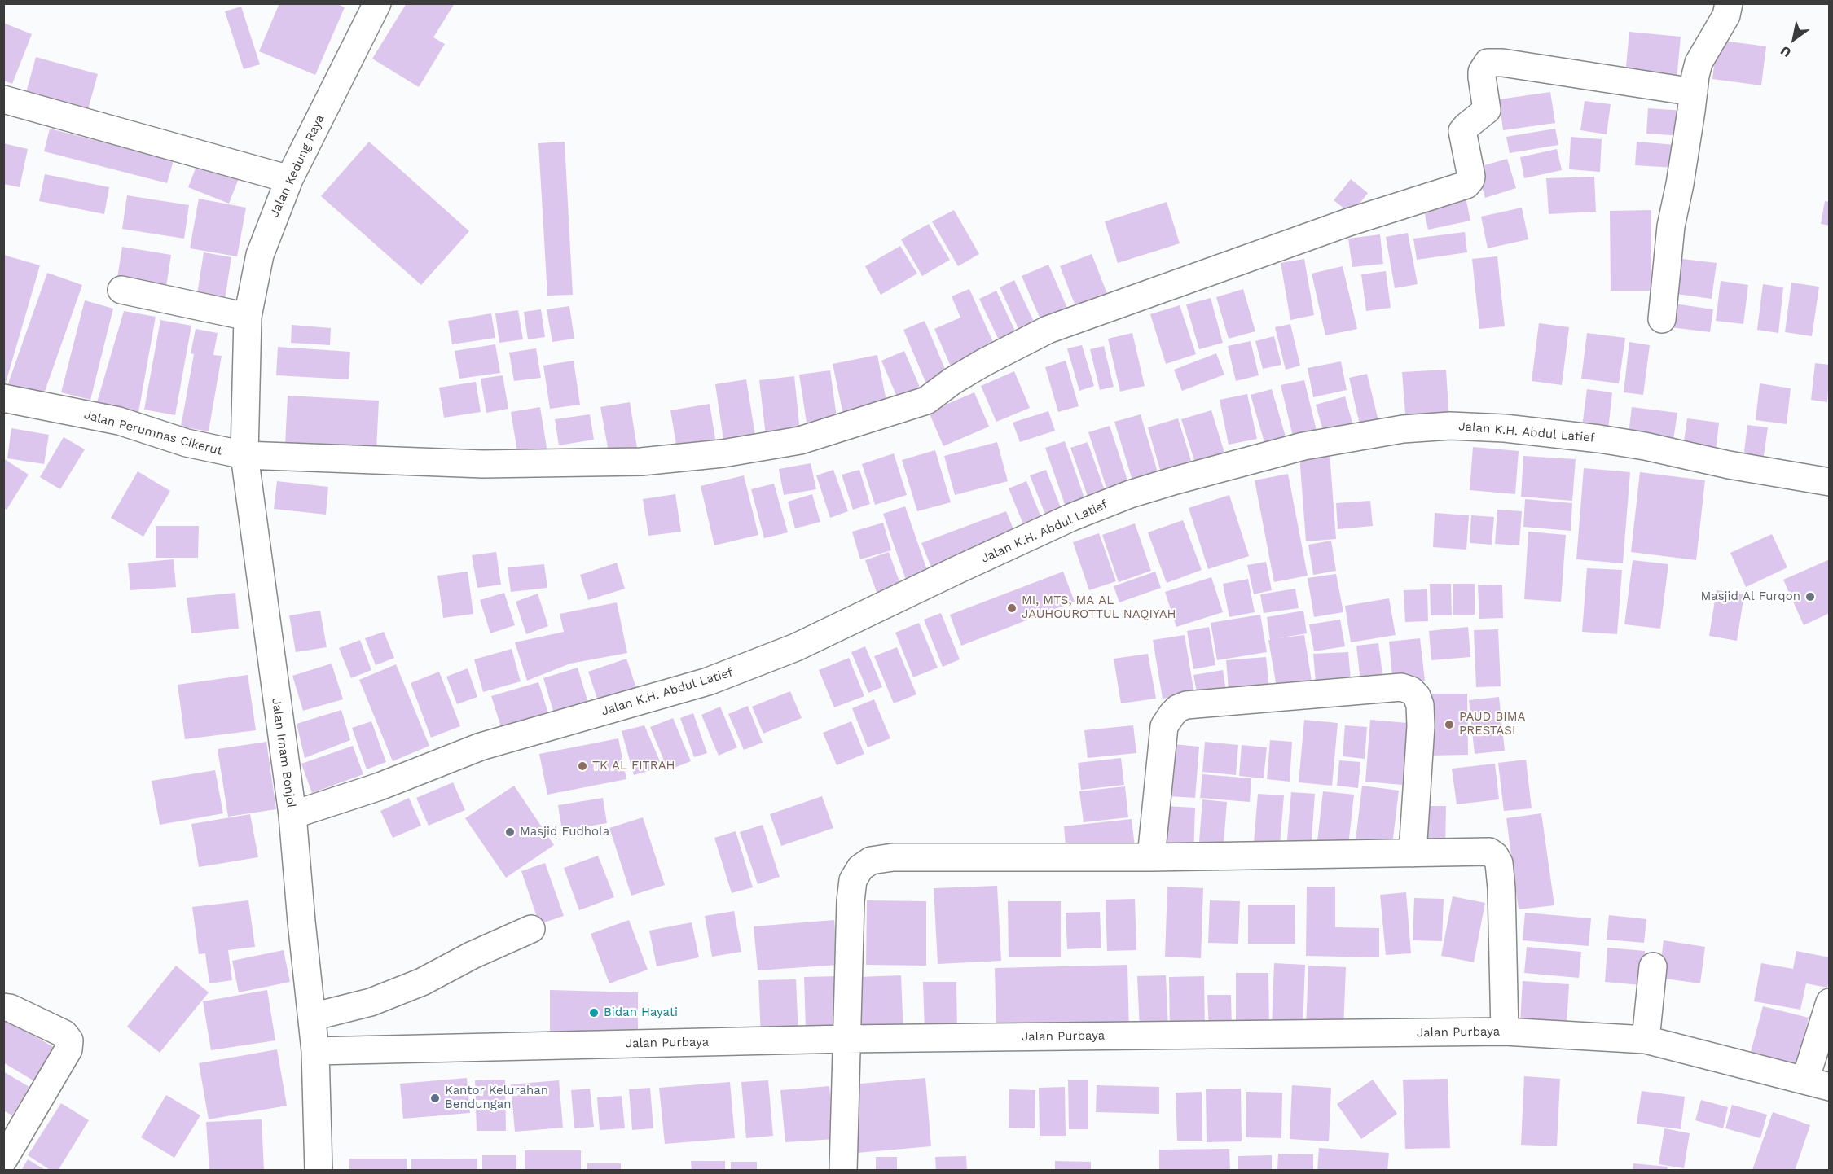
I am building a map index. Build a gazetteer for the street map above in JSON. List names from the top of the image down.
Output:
{
  "streets": {
    "street": [
      "Jalan Kedung Raya",
      "Jalan K.H. Abdul Latief",
      "Jalan Perumnas Cikerut",
      "Jalan Imam Bonjol",
      "Jalan Purbaya"
    ]
  },
  "crossings": [
    ["Jalan Kedung Raya", "Jalan Perumnas Cikerut"],
    ["Jalan Kedung Raya", "Jalan Imam Bonjol"],
    ["Jalan K.H. Abdul Latief", "Jalan Imam Bonjol"],
    ["Jalan Perumnas Cikerut", "Jalan Imam Bonjol"],
    ["Jalan Imam Bonjol", "Jalan Purbaya"]
  ],
  "places": [
    "Masjid Al Furqon",
    "MI, MTS, MA AL JAUHOUROTTUL NAQIYAH",
    "PAUD BIMA PRESTASI",
    "TK AL FITRAH",
    "Masjid Fudhola",
    "Bidan Hayati",
    "Kantor Kelurahan Bendungan"
  ],
  "north": "bottom left"
}
